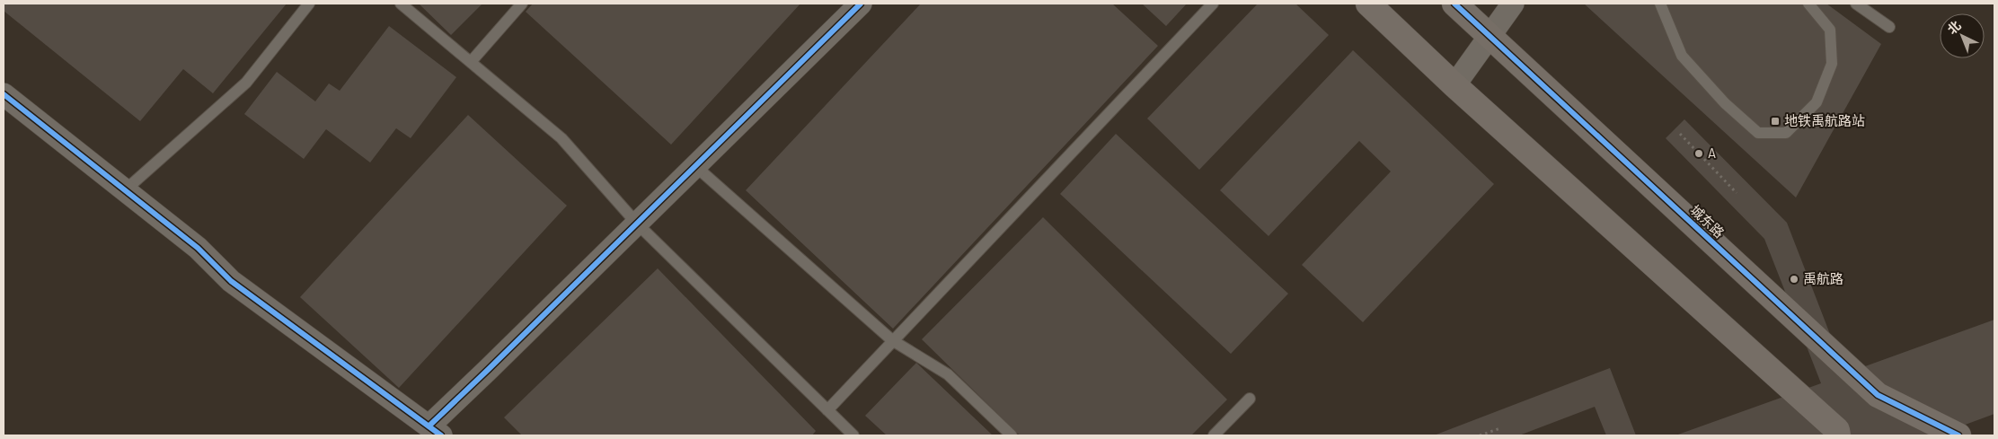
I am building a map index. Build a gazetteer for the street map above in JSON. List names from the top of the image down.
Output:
{
  "streets": {
    "street": ["城东路"]
  },
  "places": {
    "transit": ["地铁禹航路站"],
    "other": ["A", "禹航路"]
  },
  "north": "top left"
}
